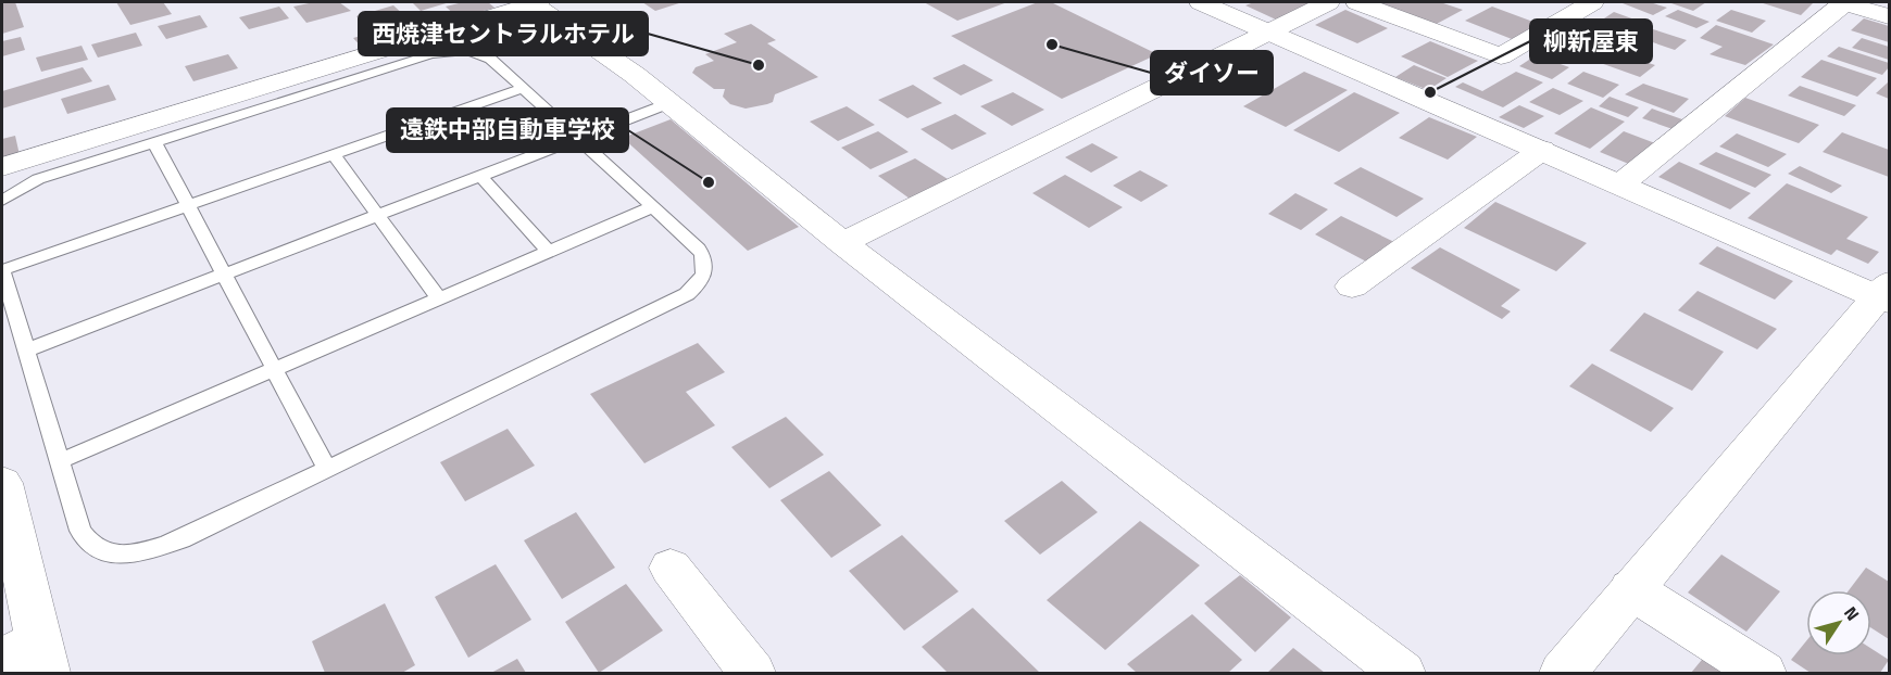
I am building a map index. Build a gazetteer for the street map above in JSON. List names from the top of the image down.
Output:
{
  "places": [
    "ダイソー",
    "西焼津セントラルホテル",
    "柳新屋東",
    "遠鉄中部自動車学校"
  ],
  "north": "top right"
}
